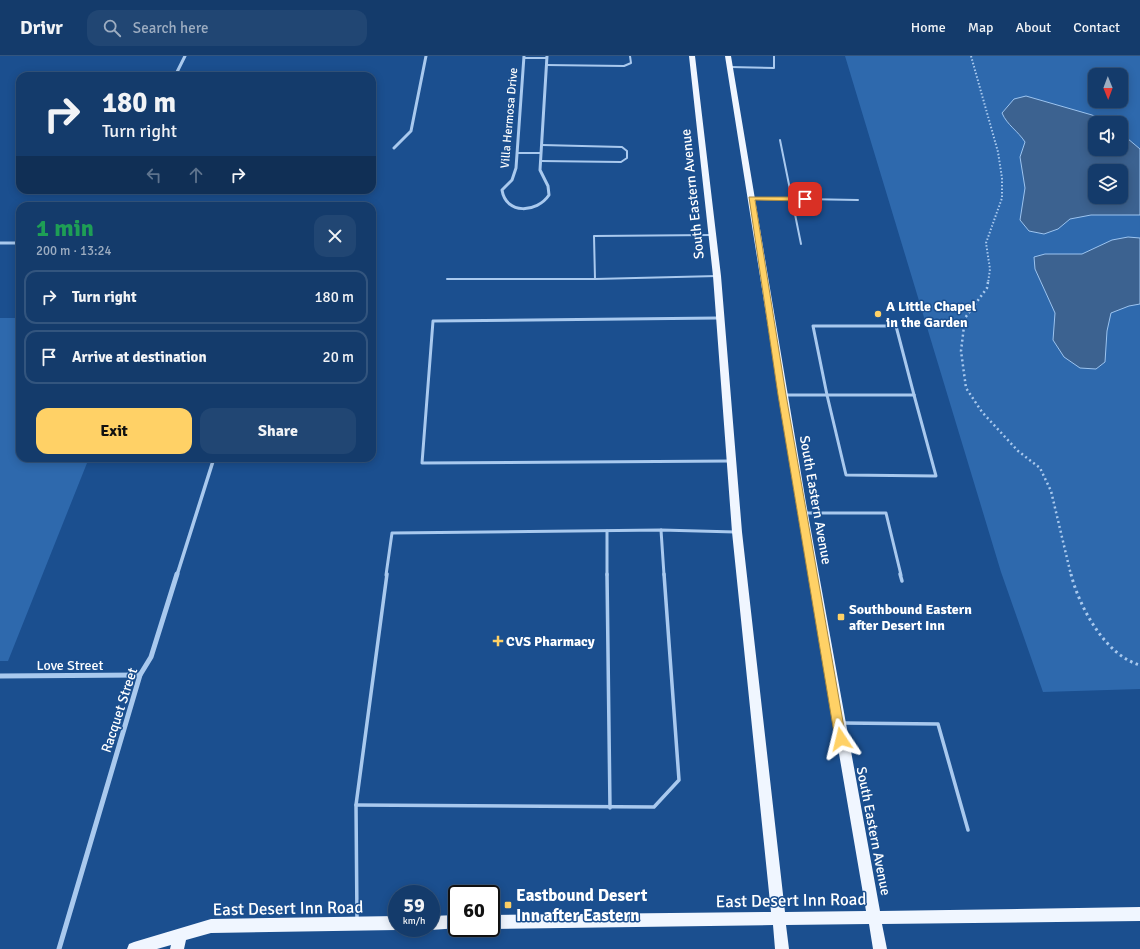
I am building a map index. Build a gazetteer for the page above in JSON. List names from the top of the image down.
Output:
{
  "streets": {
    "main road": ["South Eastern Avenue", "East Desert Inn Road"],
    "street": ["Villa Hermosa Drive", "Love Street", "Racquet Street"]
  },
  "crossings": [
    ["South Eastern Avenue", "East Desert Inn Road"],
    ["Love Street", "Racquet Street"]
  ],
  "places": {
    "other": ["A Little Chapel in the Garden"],
    "transit": ["Southbound Eastern after Desert Inn", "Eastbound Desert Inn after Eastern"],
    "health": ["CVS Pharmacy"]
  },
  "north": "bottom",
  "page": {
    "header": "Drivr",
    "search": "Search here",
    "nav": [
      "Home",
      "Map",
      "About",
      "Contact"
    ],
    "turn": ["180 m", "Turn right"],
    "heading": ["1 min", "200 m · 13:24"],
    "list": [
      {
        "name": "Turn right",
        "value": "180 m"
      },
      {
        "name": "Arrive at destination",
        "value": "20 m"
      }
    ],
    "buttons": ["Exit", "Share"],
    "speed": "59 km/h",
    "limit": "60"
  }
}
